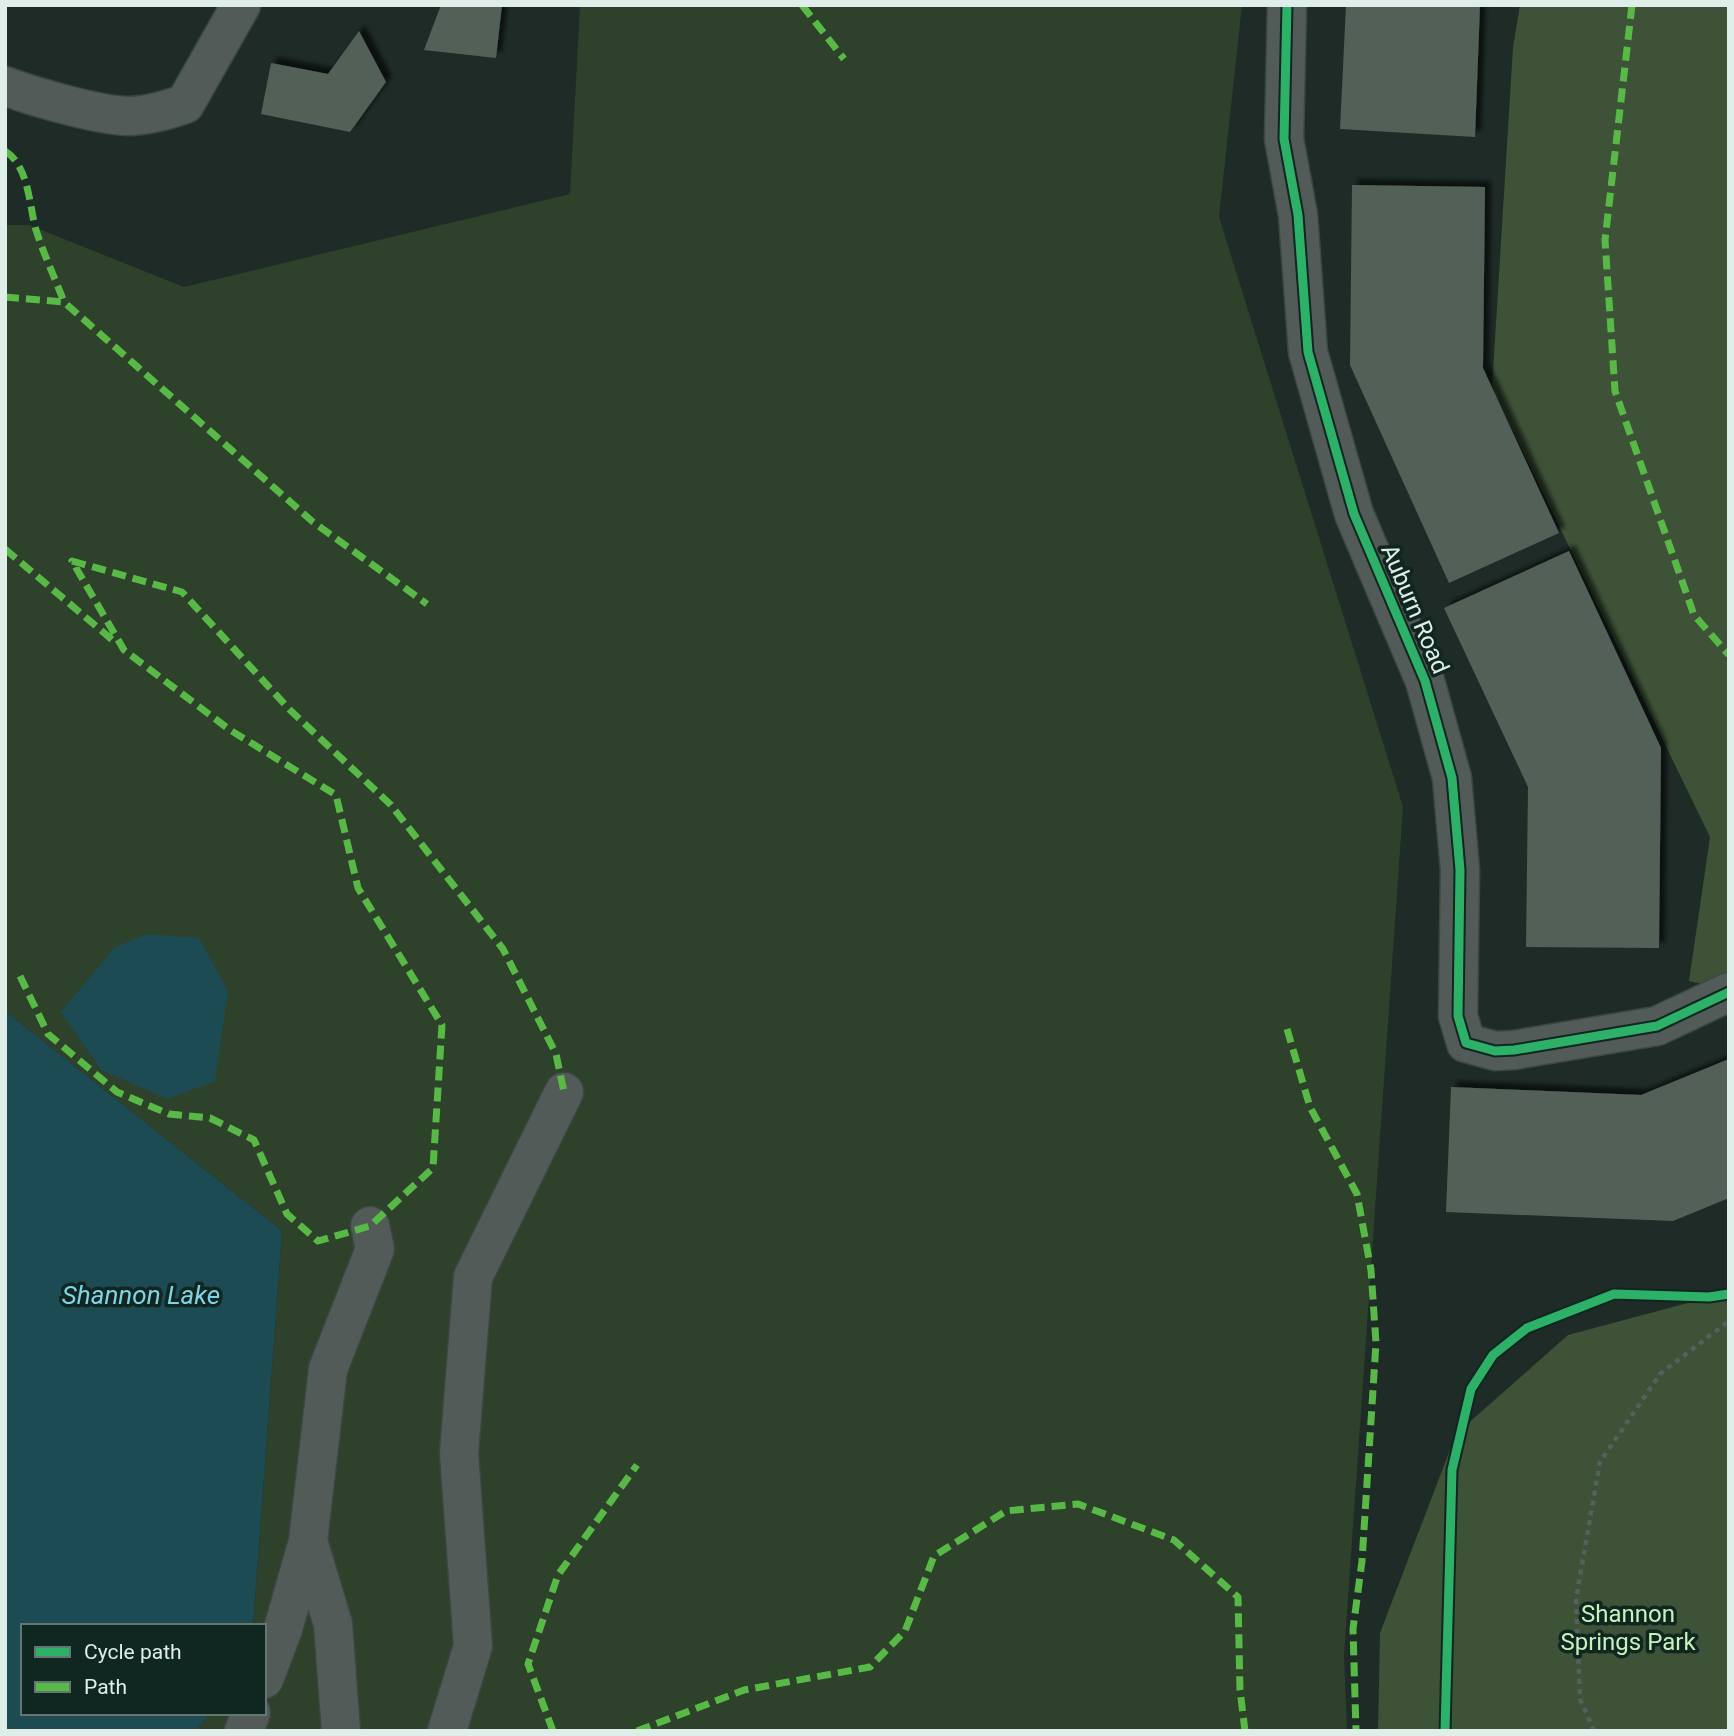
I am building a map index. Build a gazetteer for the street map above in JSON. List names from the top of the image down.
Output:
{
  "streets": {
    "street": ["Auburn Road"]
  },
  "water": ["Shannon Lake"],
  "parks": ["Shannon Springs Park"],
  "legend": ["Cycle path", "Path"]
}
